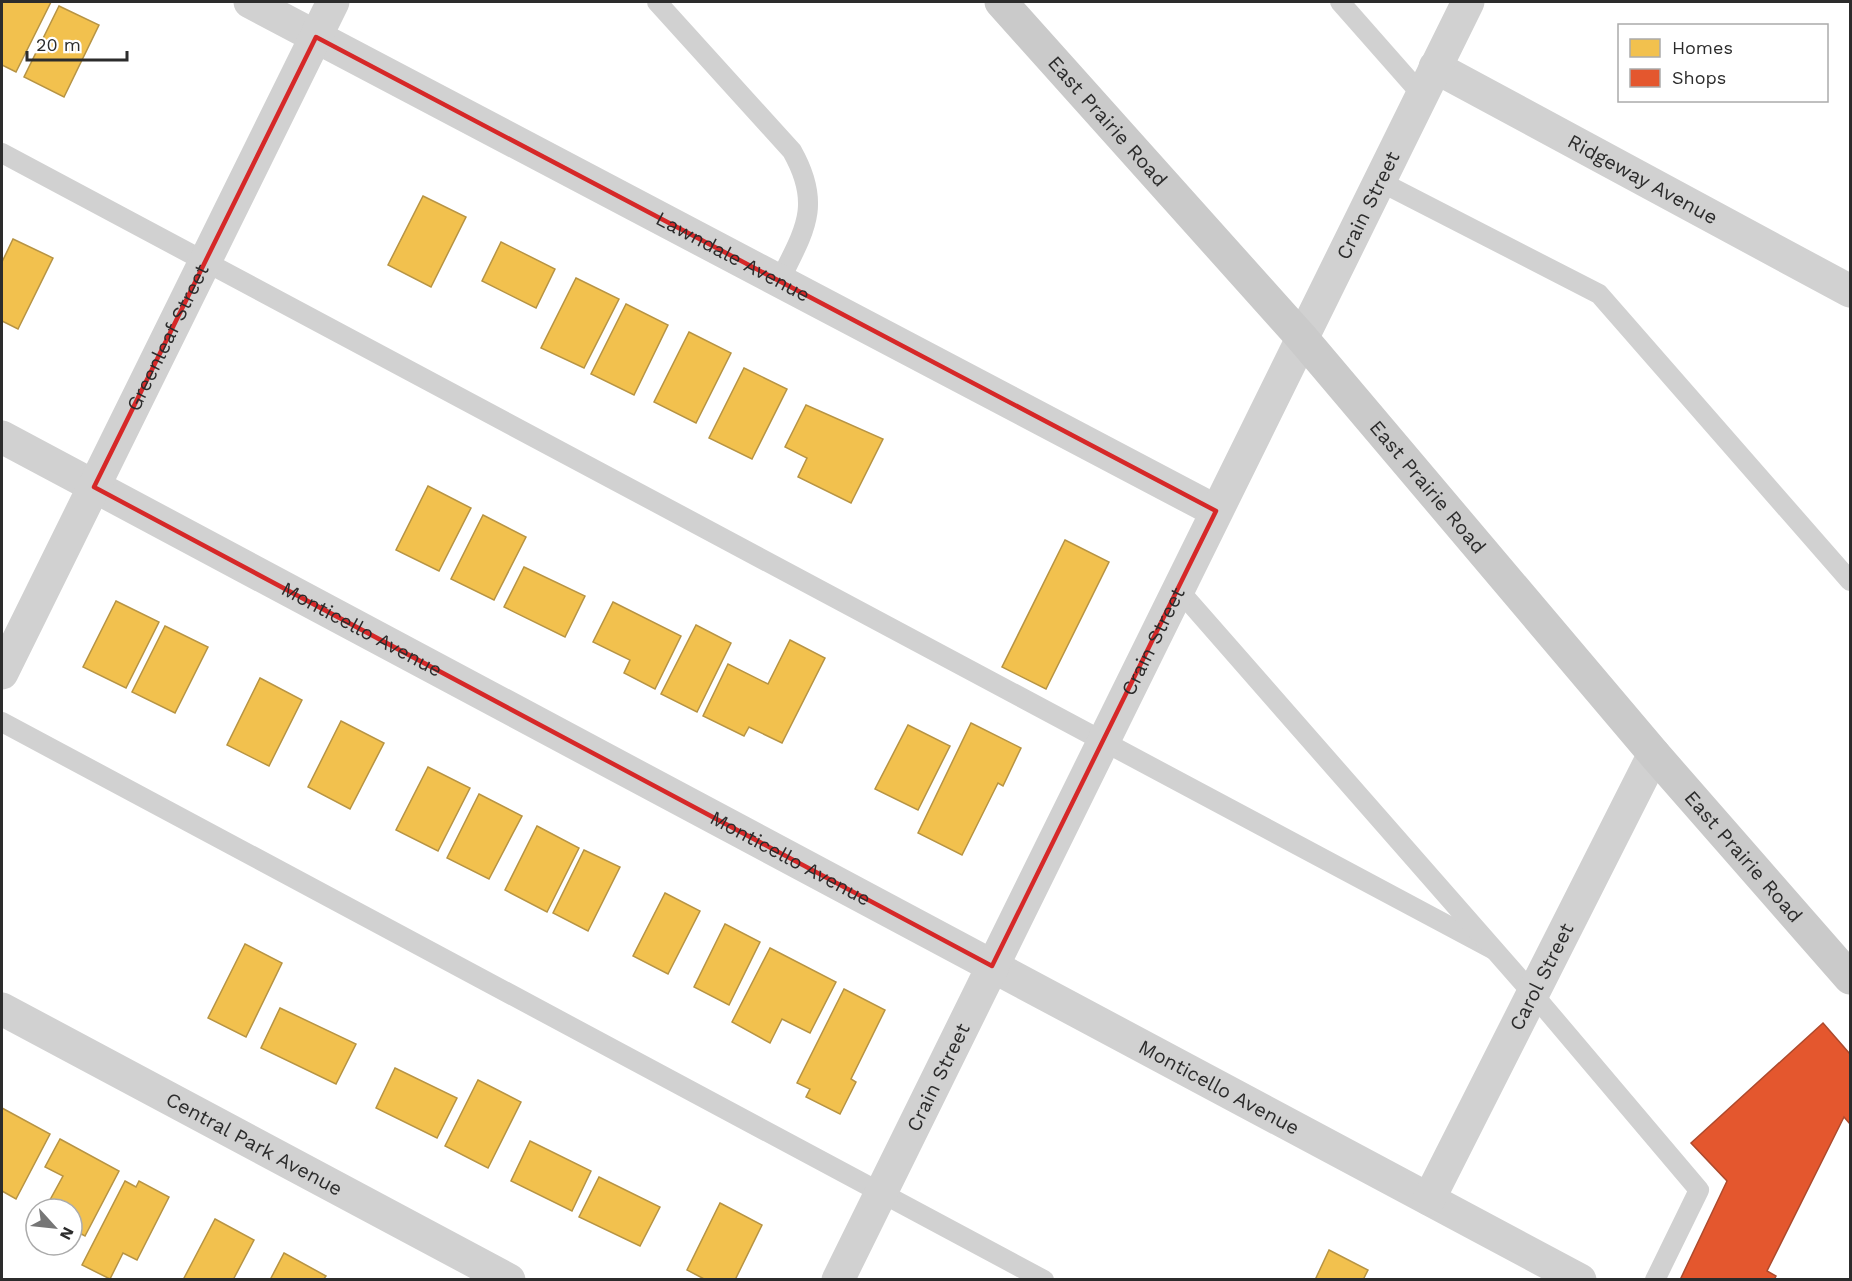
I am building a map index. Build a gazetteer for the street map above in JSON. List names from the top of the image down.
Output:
{
  "streets": {
    "street": [
      "East Prairie Road",
      "Ridgeway Avenue",
      "Crain Street",
      "Lawndale Avenue",
      "Greenleaf Street",
      "Monticello Avenue",
      "Carol Street",
      "Central Park Avenue"
    ]
  },
  "crossings": [
    ["East Prairie Road", "Crain Street"],
    ["East Prairie Road", "Carol Street"],
    ["Ridgeway Avenue", "Crain Street"],
    ["Crain Street", "Lawndale Avenue"],
    ["Crain Street", "Monticello Avenue"],
    ["Lawndale Avenue", "Greenleaf Street"],
    ["Greenleaf Street", "Monticello Avenue"],
    ["Monticello Avenue", "Carol Street"]
  ],
  "legend": ["Homes", "Shops"],
  "scale_bar": "20 m",
  "north": "bottom right"
}
